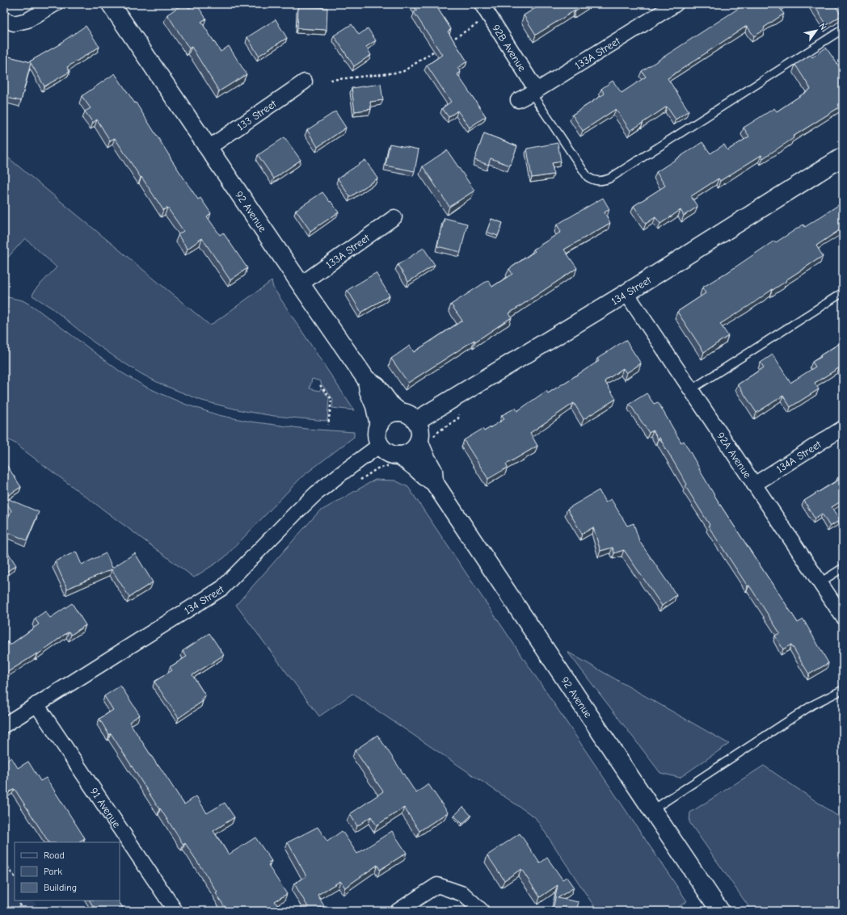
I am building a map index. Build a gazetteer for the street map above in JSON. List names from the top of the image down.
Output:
{
  "streets": {
    "main road": ["92 Avenue", "134 Street"],
    "street": [
      "92B Avenue",
      "133A Street",
      "133 Street",
      "92A Avenue",
      "134A Street",
      "91 Avenue"
    ]
  },
  "crossings": [
    ["92B Avenue", "133A Street"],
    ["133A Street", "92 Avenue"],
    ["133 Street", "92 Avenue"],
    ["92 Avenue", "134 Street"],
    ["134 Street", "92A Avenue"],
    ["134 Street", "91 Avenue"],
    ["92A Avenue", "134A Street"]
  ],
  "legend": ["Road", "Park", "Building"],
  "north": "top right"
}
